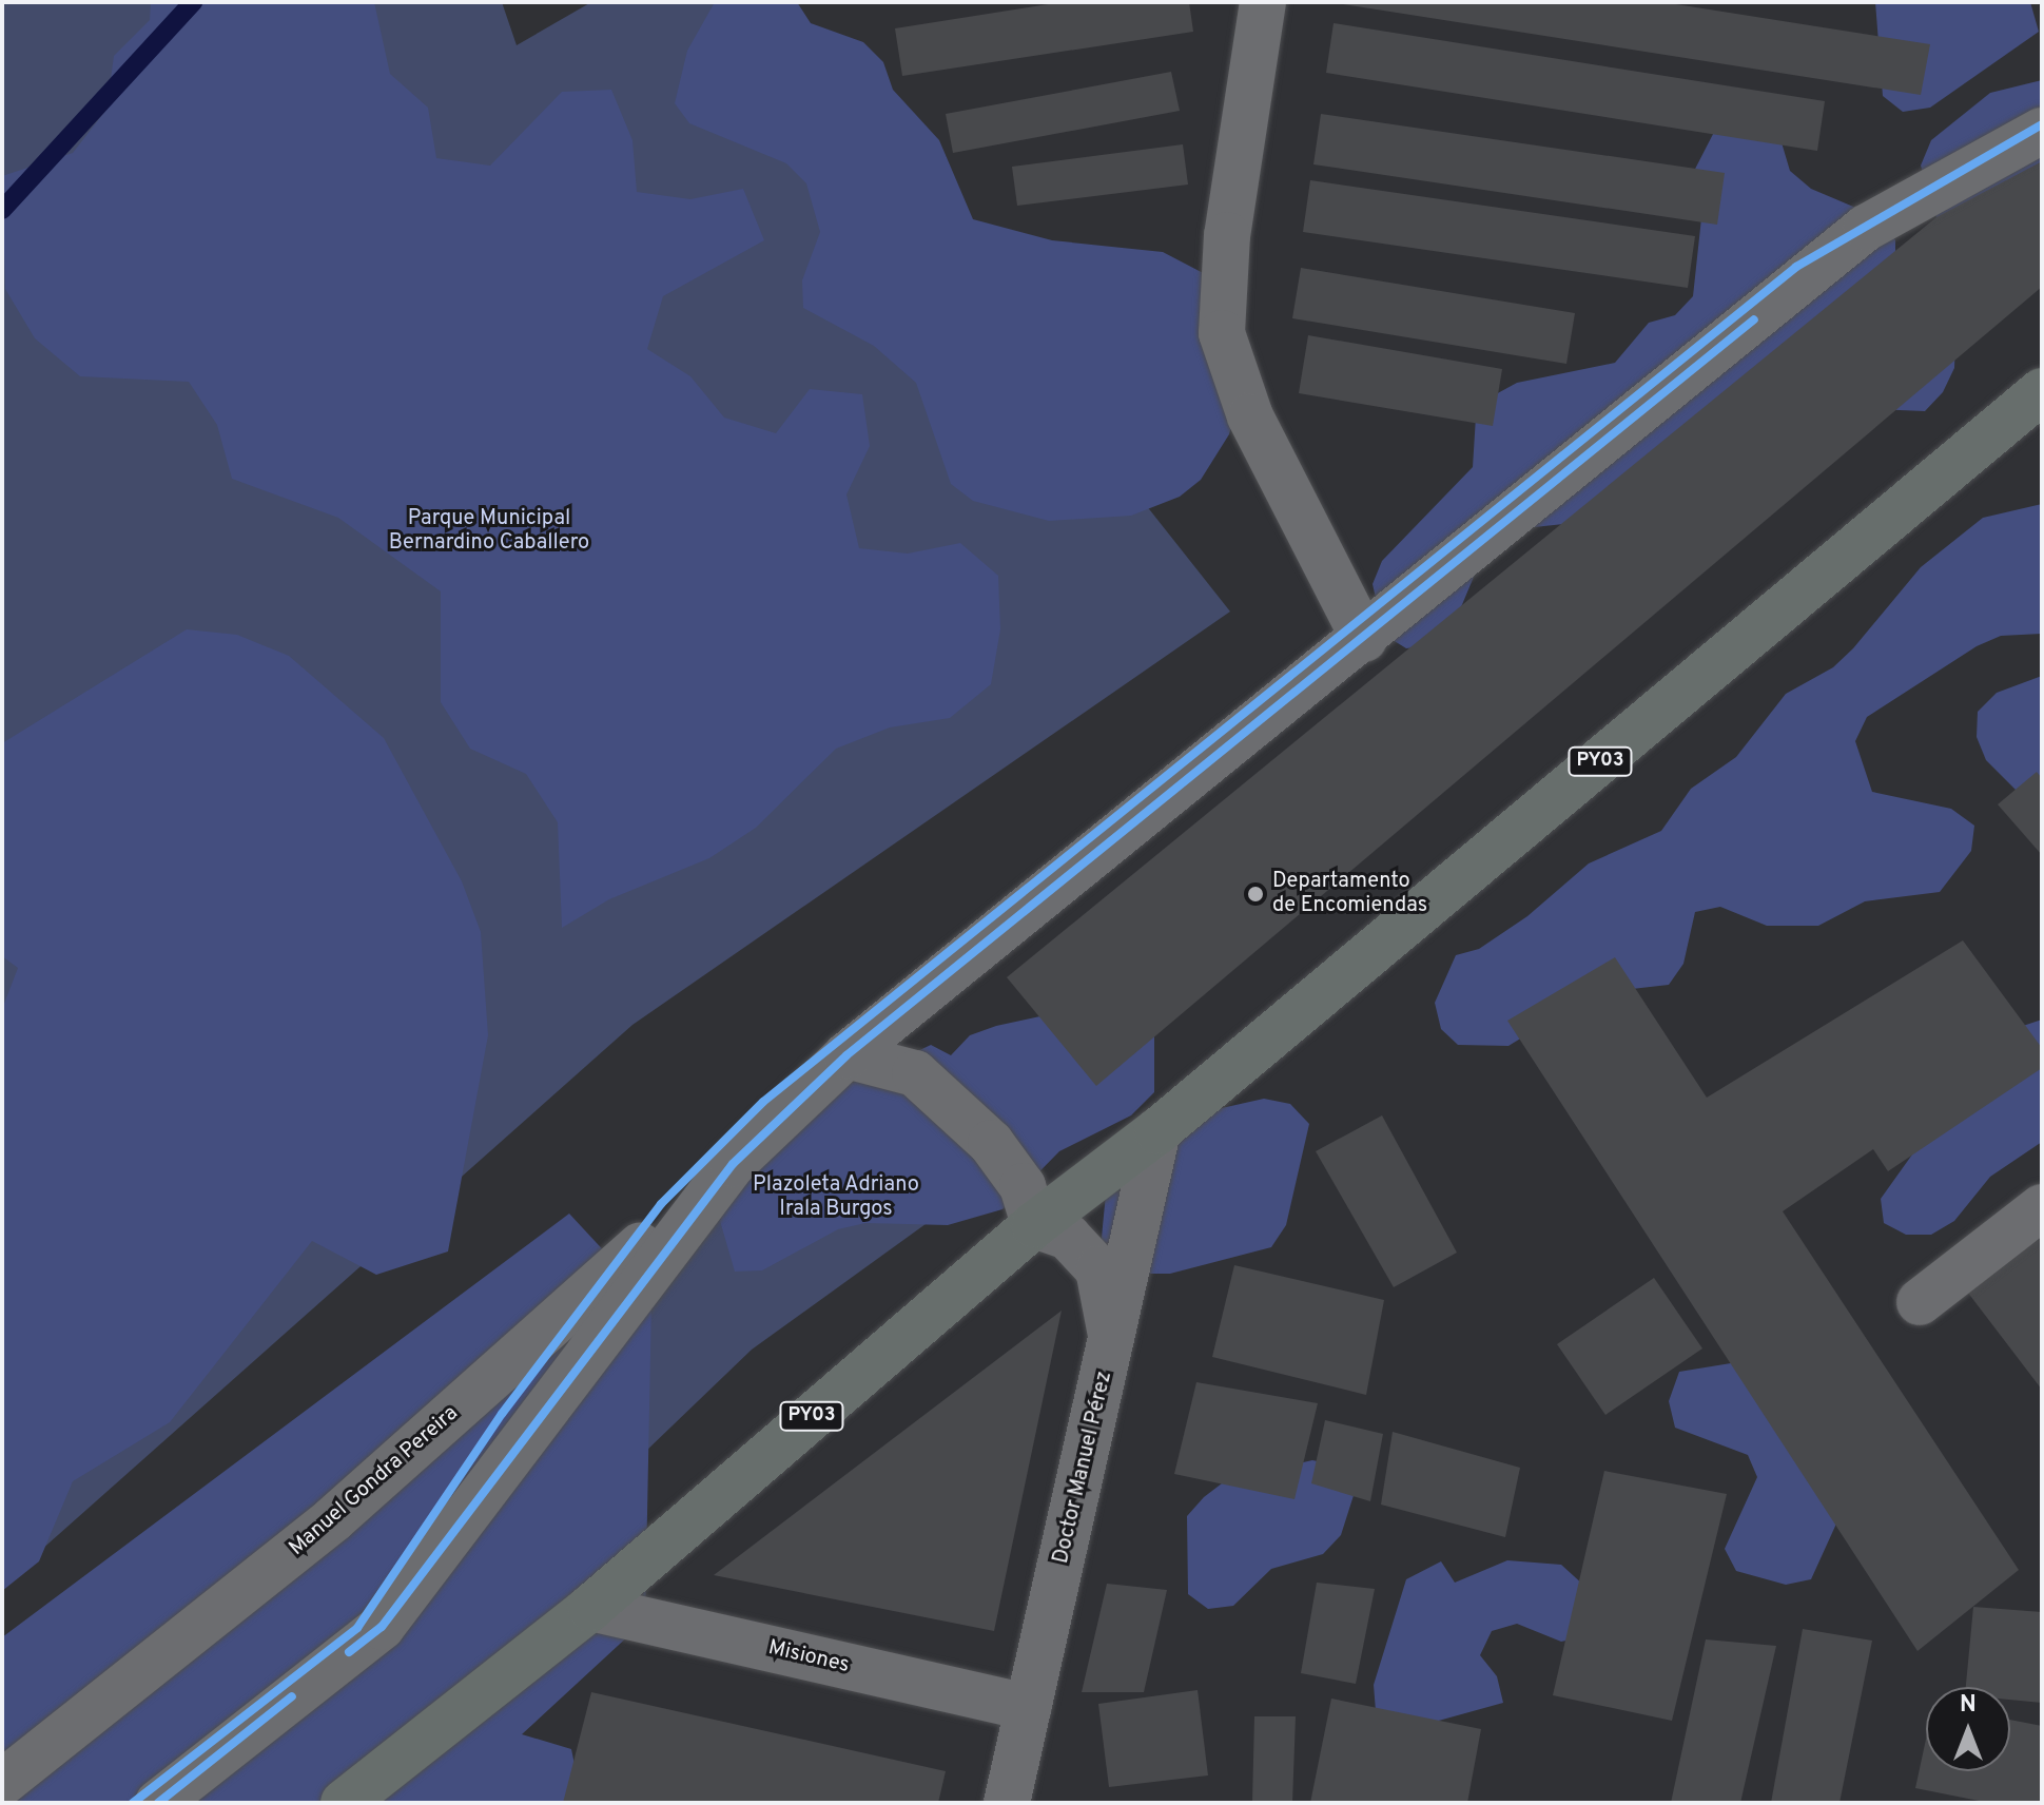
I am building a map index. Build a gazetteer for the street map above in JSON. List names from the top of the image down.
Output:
{
  "streets": {
    "highway": ["PY03"],
    "street": ["Doctor Manuel Pérez", "Manuel Gondra Pereira", "Misiones"]
  },
  "crossings": [
    ["PY03", "Doctor Manuel Pérez"],
    ["PY03", "Misiones"],
    ["Doctor Manuel Pérez", "Misiones"]
  ],
  "parks": ["Parque Municipal Bernardino Caballero", "Plazoleta Adriano Irala Burgos"],
  "places": ["Departamento de Encomiendas"],
  "north": "top"
}
